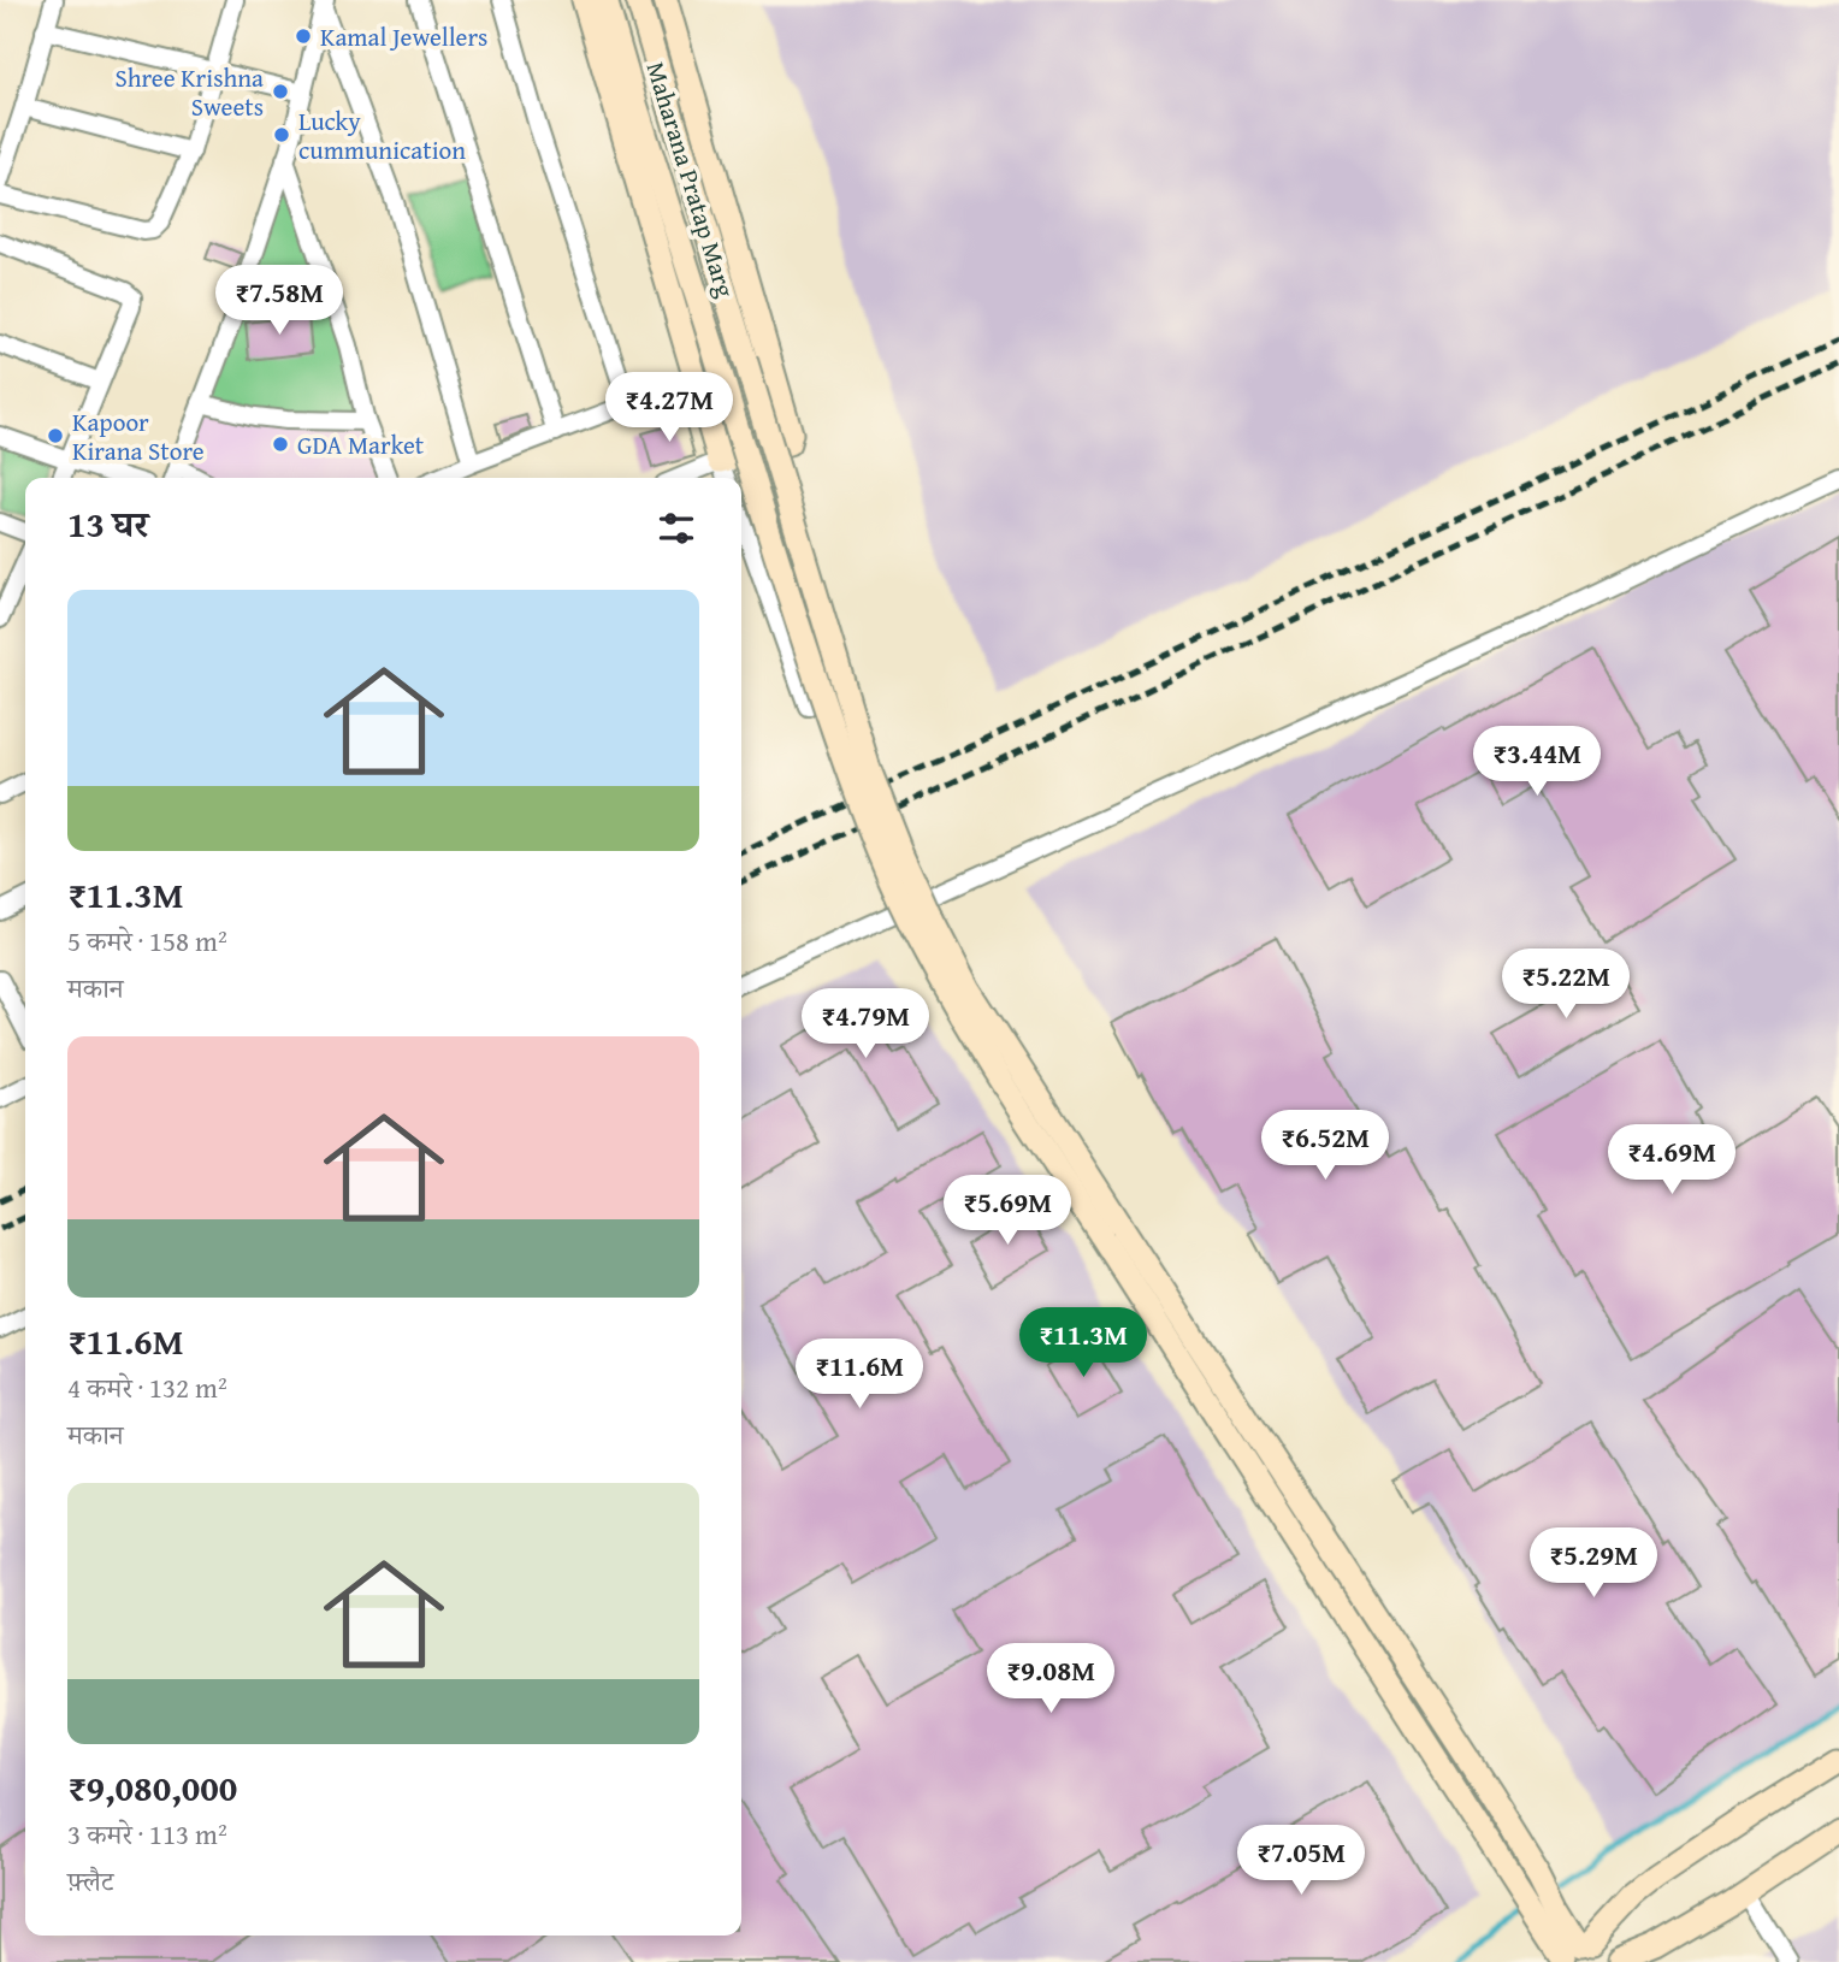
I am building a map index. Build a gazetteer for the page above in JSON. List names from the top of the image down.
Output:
{
  "streets": {
    "main road": ["Maharana Pratap Marg"]
  },
  "places": [
    "Kamal Jewellers",
    "Shree Krishna Sweets",
    "Lucky cummunication",
    "Kapoor Kirana Store",
    "GDA Market"
  ],
  "page": {
    "price": [
      "₹7.58M",
      "₹4.27M",
      "₹3.44M",
      "₹5.22M",
      "₹4.79M",
      "₹6.52M",
      "₹4.69M",
      "₹5.69M",
      "₹11.3M",
      "₹11.6M",
      "₹5.29M",
      "₹9.08M",
      "₹7.05M"
    ],
    "heading": "13 घर",
    "list": [
      {
        "name": "₹11.3M",
        "note": "5 कमरे · 158 m² · मकान"
      },
      {
        "name": "₹11.6M",
        "note": "4 कमरे · 132 m² · मकान"
      },
      {
        "name": "₹9,080,000",
        "note": "3 कमरे · 113 m² · फ़्लैट"
      }
    ]
  }
}
